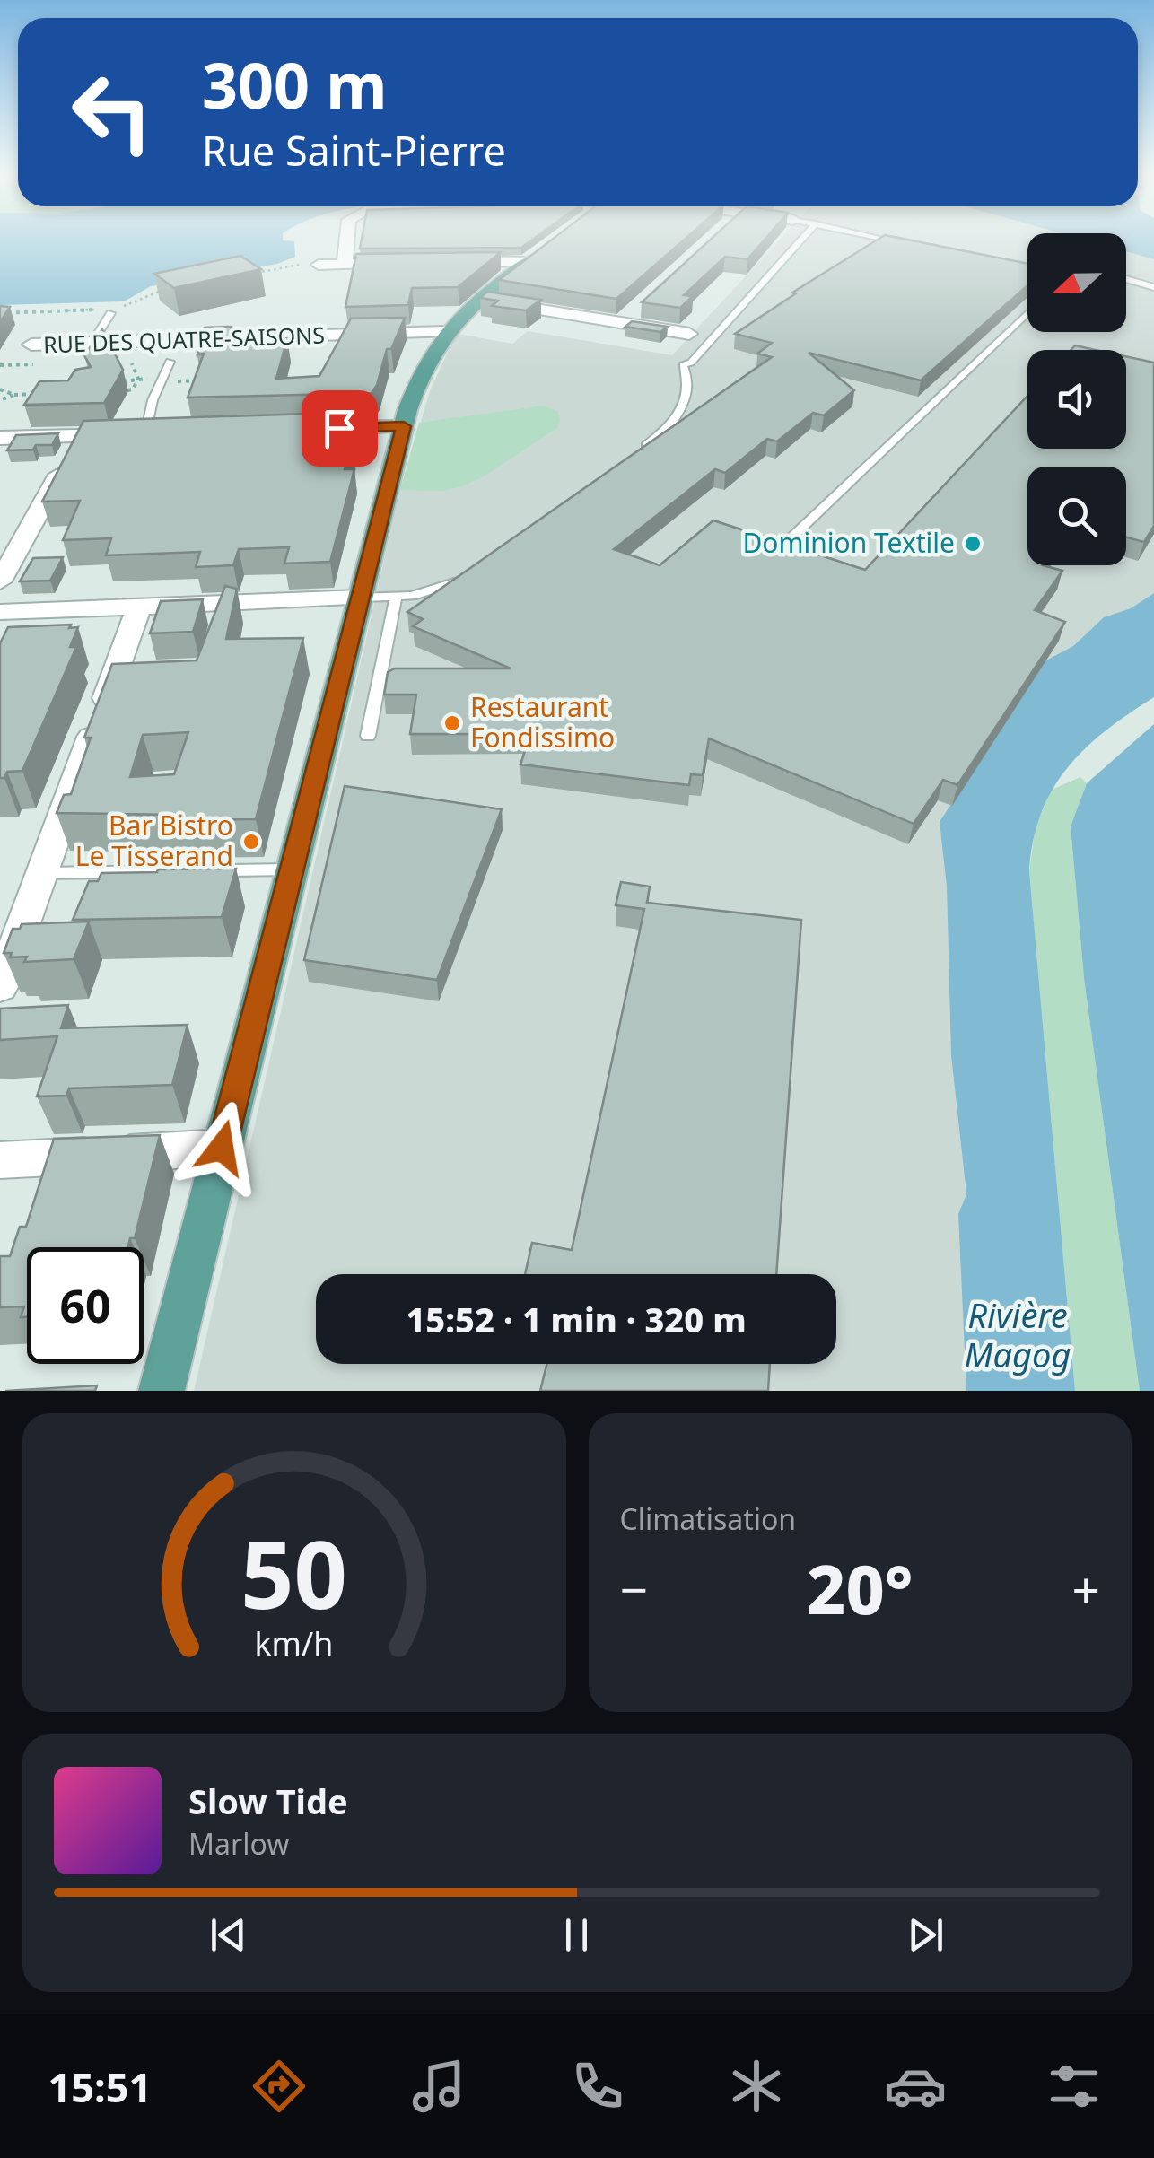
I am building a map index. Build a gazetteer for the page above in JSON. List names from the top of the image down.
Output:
{
  "streets": {
    "street": ["RUE DES QUATRE-SAISONS"]
  },
  "water": ["Rivière Magog"],
  "places": ["Dominion Textile", "Restaurant Fondissimo", "Bar Bistro Le Tisserand"],
  "north": "left",
  "page": {
    "turn": ["300 m", "Rue Saint-Pierre"],
    "limit": "60",
    "trip": "15:52 · 1 min · 320 m",
    "tile": "Climatisation",
    "heat": ["−", "20°", "+"],
    "song": ["Slow Tide", "Marlow"],
    "tabs": "15:51",
    "gauge": ["50", "km/h"]
  }
}
